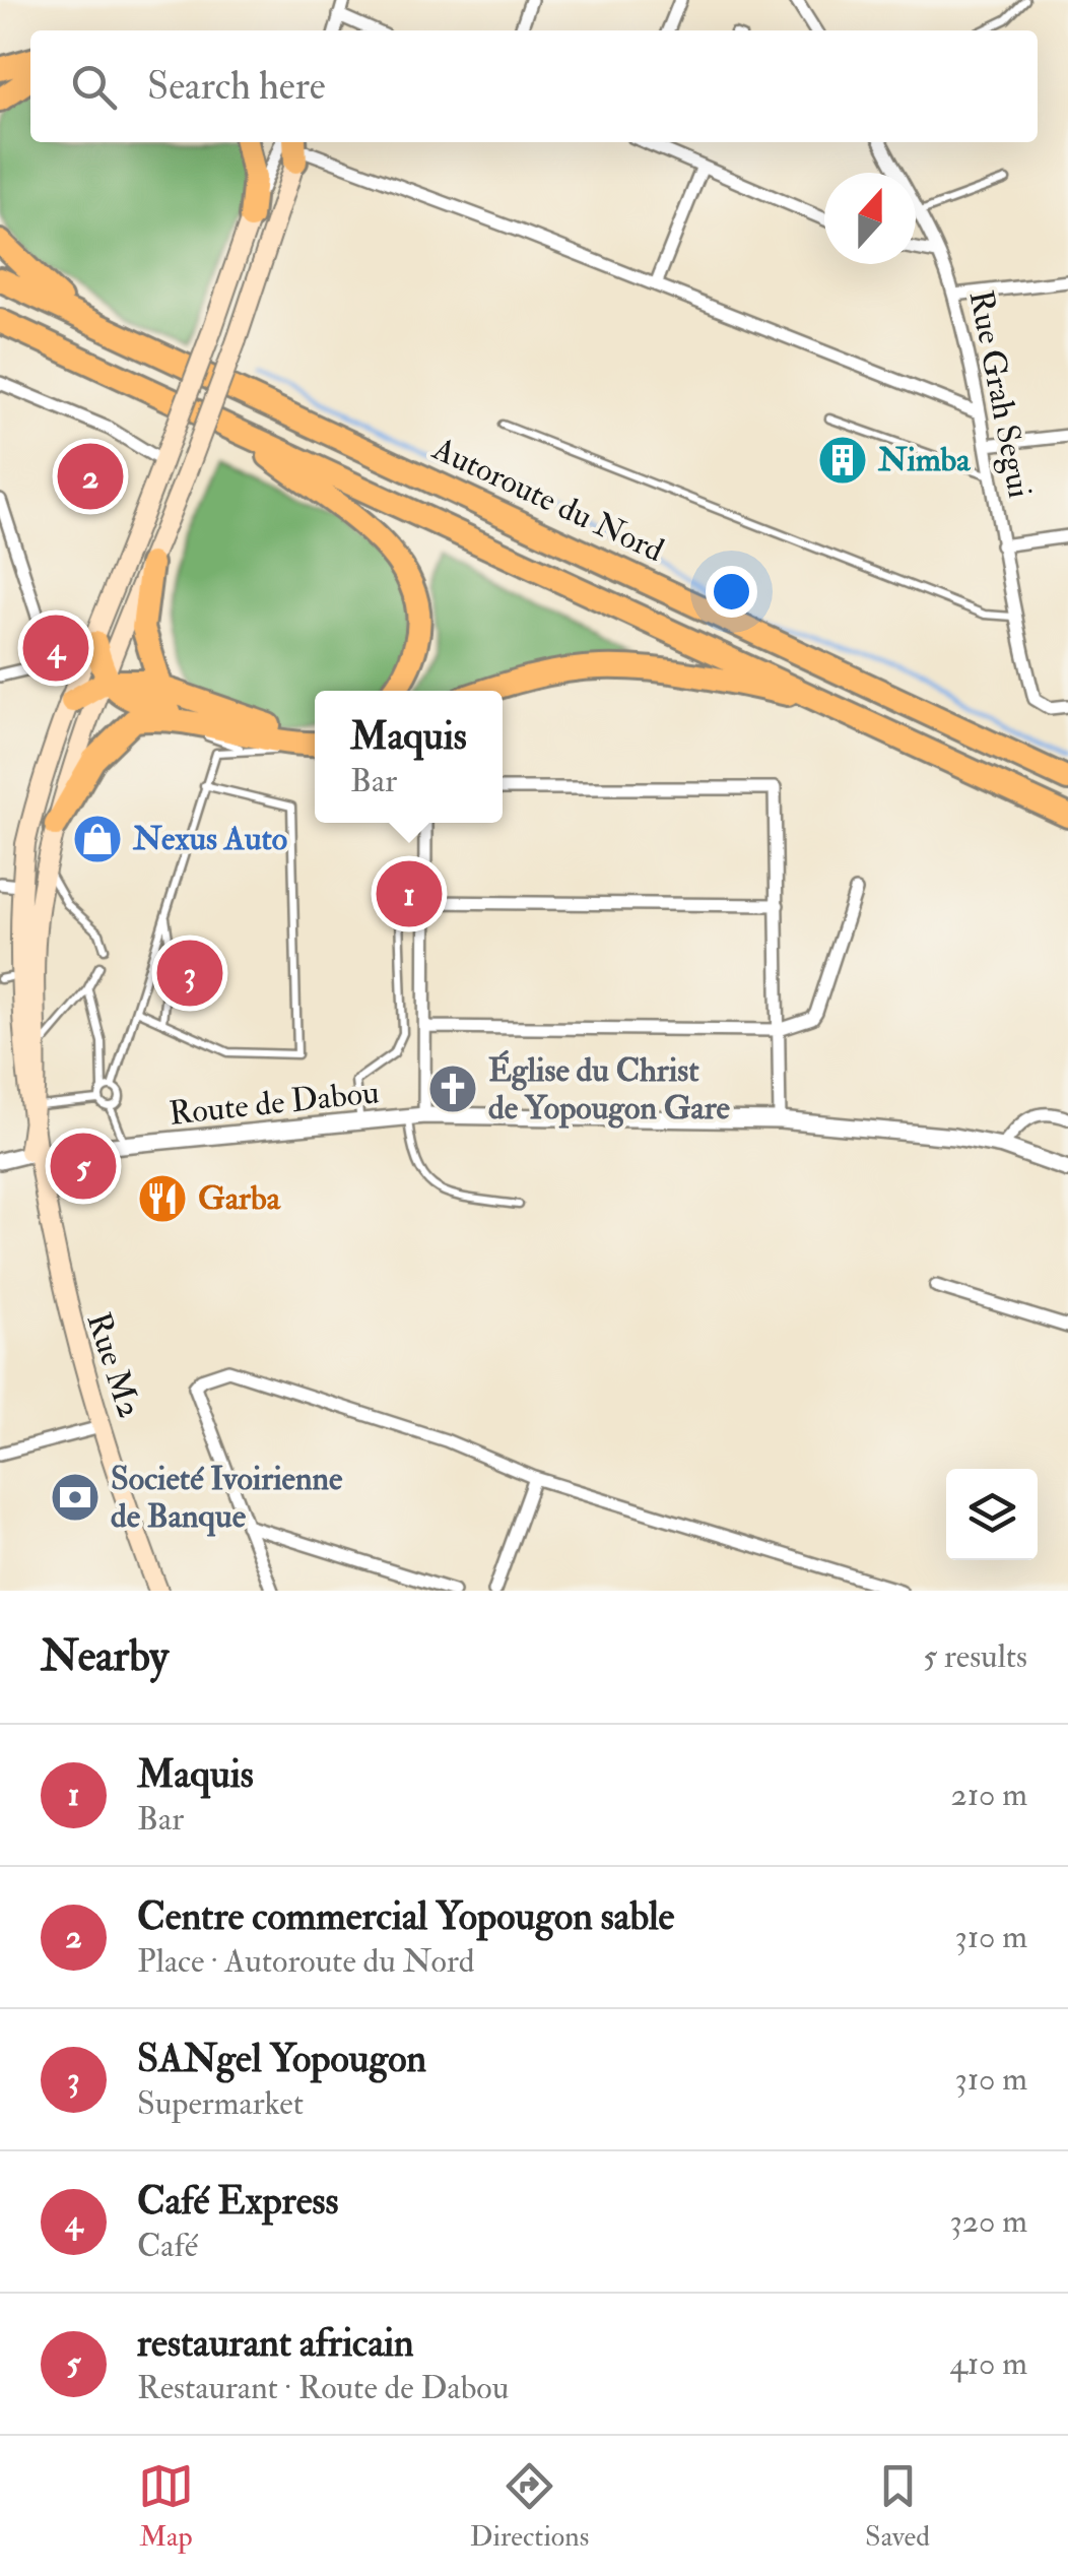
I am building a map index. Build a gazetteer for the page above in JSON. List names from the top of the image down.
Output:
{
  "streets": {
    "highway": ["Autoroute du Nord"],
    "main road": ["Rue M2"],
    "street": ["Rue Grah Segui", "Route de Dabou"]
  },
  "crossings": [
    ["Route de Dabou", "Rue M2"]
  ],
  "places": {
    "building": ["Nimba"],
    "shop": ["Nexus Auto"],
    "church": ["Église du Christ de Yopougon Gare"],
    "restaurant": ["Garba"],
    "bank": ["Societé Ivoirienne de Banque"]
  },
  "north": "top",
  "page": {
    "search": "Search here",
    "pins": [
      "2",
      "4",
      "1",
      "3",
      "5"
    ],
    "popup": ["Maquis", "Bar"],
    "heading": ["Nearby", "5 results"],
    "list": [
      {
        "mark": "1",
        "name": "Maquis",
        "note": "Bar",
        "value": "210 m"
      },
      {
        "mark": "2",
        "name": "Centre commercial Yopougon sable",
        "note": "Place · Autoroute du Nord",
        "value": "310 m"
      },
      {
        "mark": "3",
        "name": "SANgel Yopougon",
        "note": "Supermarket",
        "value": "310 m"
      },
      {
        "mark": "4",
        "name": "Café Express",
        "note": "Café",
        "value": "320 m"
      },
      {
        "mark": "5",
        "name": "restaurant africain",
        "note": "Restaurant · Route de Dabou",
        "value": "410 m"
      }
    ],
    "nav": ["Map", "Directions", "Saved"]
  }
}
